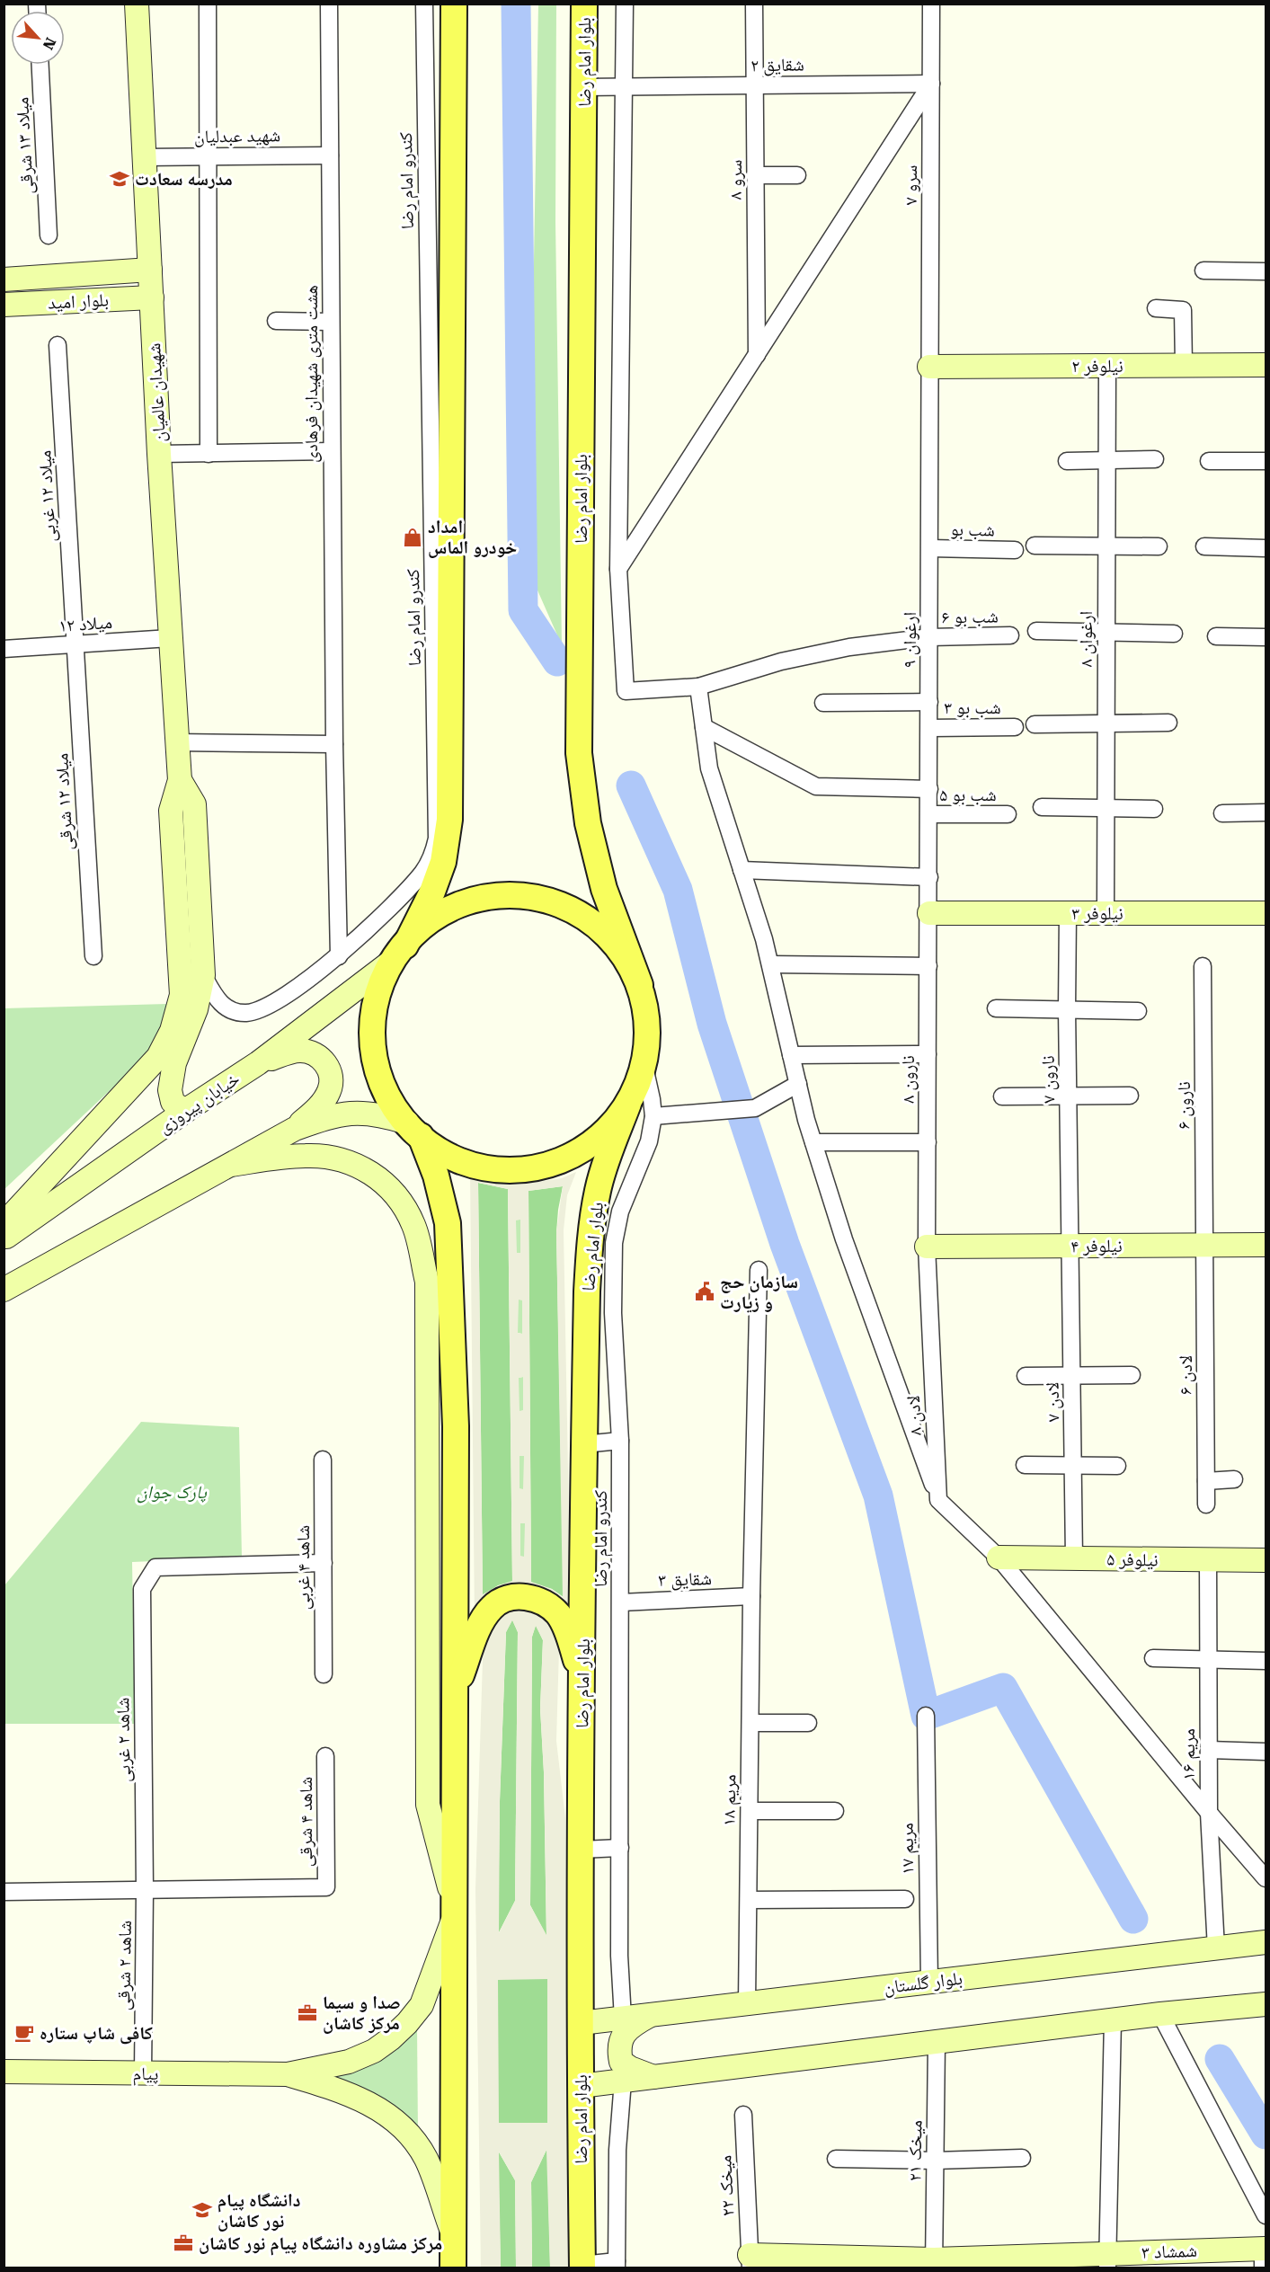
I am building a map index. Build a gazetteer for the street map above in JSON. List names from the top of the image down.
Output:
{
  "streets": {
    "main road": [
      "بلوار امام رضا",
      "بلوار امید",
      "نیلوفر ۲",
      "شهیدان عالمیان",
      "نیلوفر ۳",
      "خیابان پیروزی",
      "نیلوفر ۴",
      "نیلوفر ۵",
      "بلوار گلستان",
      "پیام",
      "شمشاد ۳"
    ],
    "street": [
      "شقایق ۲",
      "شهید عبدلیان",
      "میلاد ۱۳ شرقی",
      "سرو ۸",
      "کندرو امام رضا",
      "سرو ۷",
      "هشت متری شهیدان فرهادی",
      "میلاد ۱۲ غربی",
      "شب بو",
      "شب بو ۶",
      "میلاد ۱۲",
      "ارغوان ۸",
      "ارغوان ۹",
      "شب بو ۳",
      "شب بو ۵",
      "میلاد ۱۲ شرقی",
      "نارون ۸",
      "نارون ۷",
      "نارون ۶",
      "لادن ۶",
      "لادن ۷",
      "لادن ۸",
      "شاهد ۴ غربی",
      "شقایق ۳",
      "شاهد ۲ غربی",
      "مریم ۱۶",
      "مریم ۱۸",
      "شاهد ۴ شرقی",
      "مریم ۱۷",
      "شاهد ۲ شرقی",
      "میخک ۲۱",
      "میخک ۲۲"
    ]
  },
  "crossings": [
    ["بلوار امام رضا", "شقایق ۲"],
    ["بلوار امام رضا", "بلوار گلستان"],
    ["شقایق ۲", "سرو ۸"],
    ["شقایق ۲", "سرو ۷"],
    ["شهید عبدلیان", "هشت متری شهیدان فرهادی"],
    ["شهید عبدلیان", "شهیدان عالمیان"],
    ["کندرو امام رضا", "هشت متری شهیدان فرهادی"],
    ["کندرو امام رضا", "شقایق ۳"],
    ["کندرو امام رضا", "بلوار گلستان"],
    ["سرو ۷", "نیلوفر ۲"],
    ["سرو ۷", "ارغوان ۹"],
    ["بلوار امید", "شهیدان عالمیان"],
    ["نیلوفر ۲", "ارغوان ۸"],
    ["نیلوفر ۲", "ارغوان ۹"],
    ["شهیدان عالمیان", "میلاد ۱۲"],
    ["میلاد ۱۲ غربی", "میلاد ۱۲"],
    ["میلاد ۱۲ غربی", "میلاد ۱۲ شرقی"],
    ["شب بو", "ارغوان ۹"],
    ["شب بو ۶", "ارغوان ۹"],
    ["میلاد ۱۲", "میلاد ۱۲ شرقی"],
    ["ارغوان ۸", "نیلوفر ۳"],
    ["ارغوان ۹", "شب بو ۳"],
    ["ارغوان ۹", "شب بو ۵"],
    ["ارغوان ۹", "نیلوفر ۳"],
    ["ارغوان ۹", "نارون ۸"],
    ["نیلوفر ۳", "نارون ۸"],
    ["نیلوفر ۳", "نارون ۷"],
    ["نارون ۸", "نیلوفر ۴"],
    ["نارون ۸", "لادن ۸"],
    ["نارون ۷", "نیلوفر ۴"],
    ["نارون ۷", "لادن ۷"],
    ["نارون ۶", "نیلوفر ۴"],
    ["نارون ۶", "لادن ۶"],
    ["نیلوفر ۴", "لادن ۶"],
    ["نیلوفر ۴", "لادن ۷"],
    ["نیلوفر ۴", "لادن ۸"],
    ["لادن ۷", "نیلوفر ۵"],
    ["نیلوفر ۵", "مریم ۱۶"],
    ["شاهد ۴ غربی", "شاهد ۲ غربی"],
    ["شقایق ۳", "مریم ۱۸"],
    ["شاهد ۲ غربی", "شاهد ۴ شرقی"],
    ["شاهد ۲ غربی", "شاهد ۲ شرقی"],
    ["مریم ۱۶", "بلوار گلستان"],
    ["مریم ۱۸", "بلوار گلستان"],
    ["شاهد ۴ شرقی", "شاهد ۲ شرقی"],
    ["مریم ۱۷", "بلوار گلستان"],
    ["شاهد ۲ شرقی", "پیام"],
    ["میخک ۲۱", "شمشاد ۳"],
    ["میخک ۲۲", "شمشاد ۳"]
  ],
  "parks": ["پارک جوان"],
  "places": {
    "school or university": ["مدرسه سعادت", "دانشگاه پیام نور کاشان"],
    "shop": ["امداد خودرو الماس"],
    "public building": ["سازمان حج و زیارت"],
    "office": ["صدا و سیما مرکز کاشان", "مرکز مشاوره دانشگاه پیام نور کاشان"],
    "cafe": ["کافی شاپ ستاره"]
  },
  "north": "bottom right"
}
